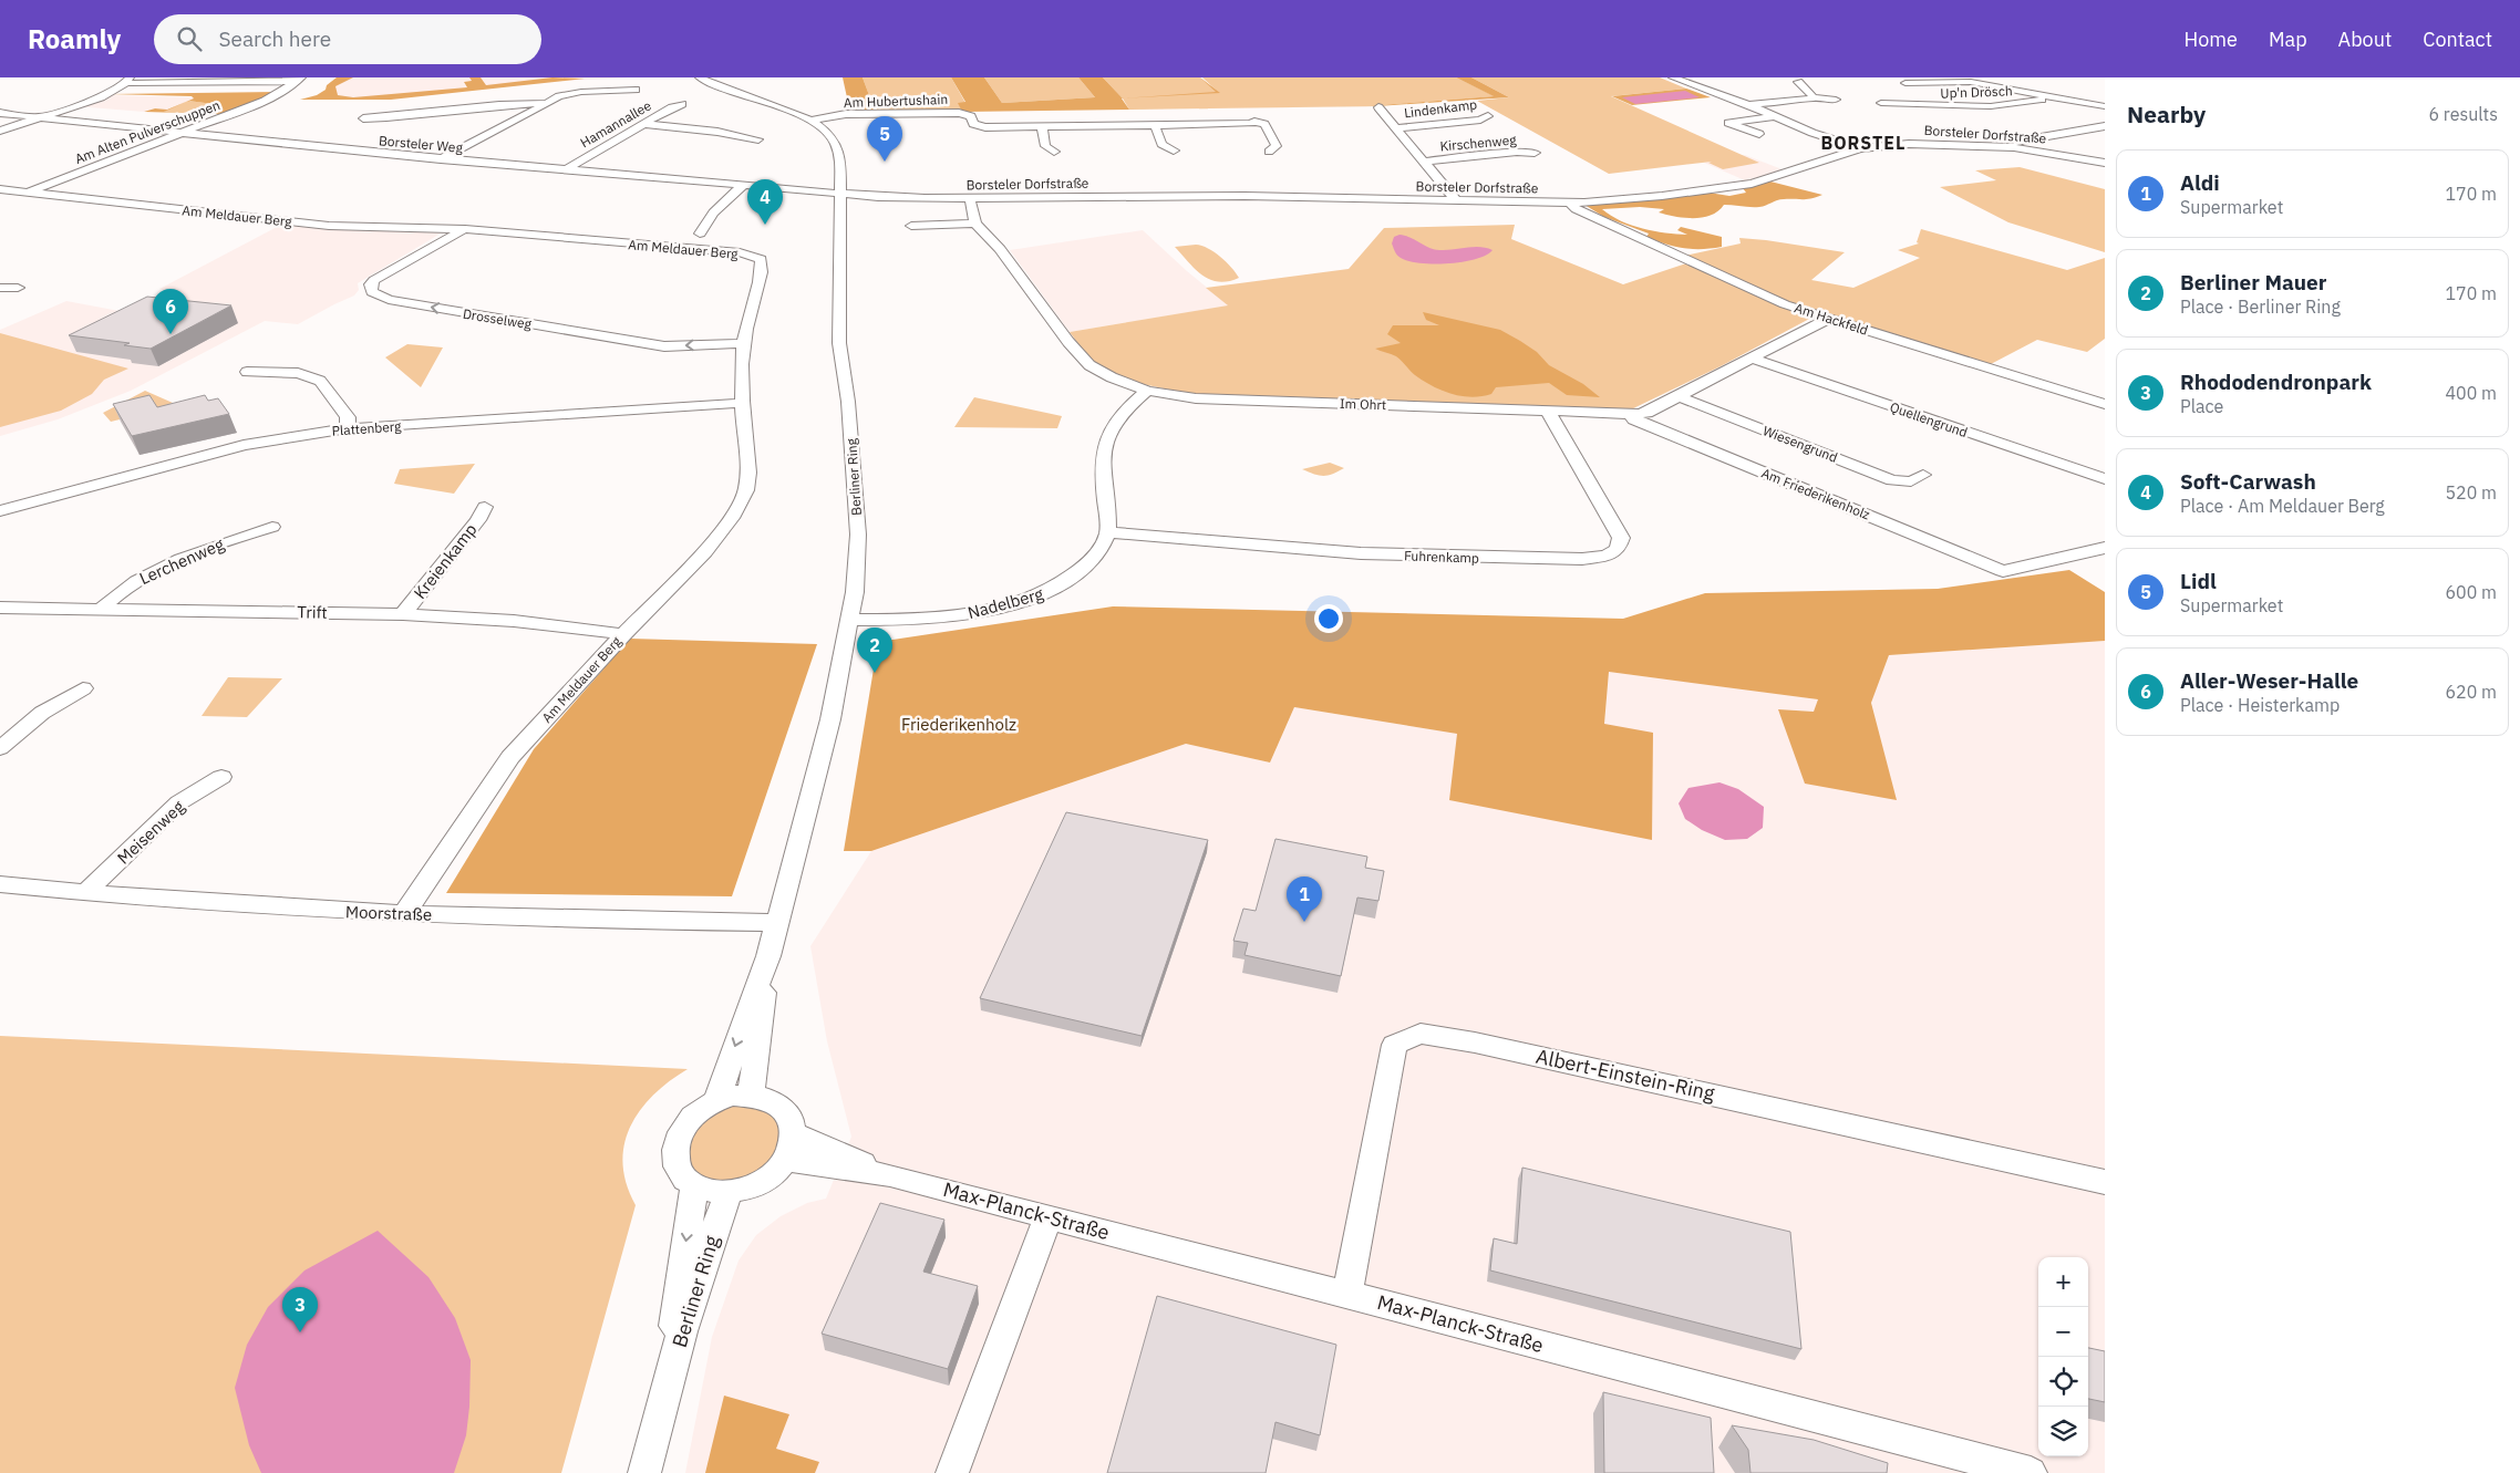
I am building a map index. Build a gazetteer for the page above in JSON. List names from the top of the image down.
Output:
{
  "streets": {
    "street": [
      "Up'n Drösch",
      "Am Hubertushain",
      "Lindenkamp",
      "Hamannallee",
      "Am Alten Pulverschuppen",
      "Borsteler Dorfstraße",
      "Kirschenweg",
      "Borsteler Weg",
      "Am Meldauer Berg",
      "Drosselweg",
      "Am Hackfeld",
      "Im Ohrt",
      "Quellengrund",
      "Plattenberg",
      "Wiesengrund",
      "Berliner Ring",
      "Am Friederikenholz",
      "Fuhrenkamp",
      "Lerchenweg",
      "Kreienkamp",
      "Nadelberg",
      "Trift",
      "Meisenweg",
      "Moorstraße",
      "Albert-Einstein-Ring",
      "Max-Planck-Straße"
    ]
  },
  "crossings": [
    ["Am Hubertushain", "Berliner Ring"],
    ["Lindenkamp", "Borsteler Dorfstraße"],
    ["Lindenkamp", "Kirschenweg"],
    ["Hamannallee", "Borsteler Weg"],
    ["Am Alten Pulverschuppen", "Borsteler Weg"],
    ["Am Alten Pulverschuppen", "Am Meldauer Berg"],
    ["Borsteler Dorfstraße", "Borsteler Weg"],
    ["Borsteler Dorfstraße", "Am Hackfeld"],
    ["Borsteler Dorfstraße", "Berliner Ring"],
    ["Borsteler Weg", "Berliner Ring"],
    ["Am Meldauer Berg", "Drosselweg"],
    ["Am Meldauer Berg", "Plattenberg"],
    ["Am Meldauer Berg", "Trift"],
    ["Am Meldauer Berg", "Moorstraße"],
    ["Am Hackfeld", "Im Ohrt"],
    ["Im Ohrt", "Quellengrund"],
    ["Im Ohrt", "Wiesengrund"],
    ["Im Ohrt", "Am Friederikenholz"],
    ["Im Ohrt", "Fuhrenkamp"],
    ["Berliner Ring", "Nadelberg"],
    ["Berliner Ring", "Moorstraße"],
    ["Berliner Ring", "Max-Planck-Straße"],
    ["Fuhrenkamp", "Nadelberg"],
    ["Lerchenweg", "Trift"],
    ["Kreienkamp", "Trift"],
    ["Meisenweg", "Moorstraße"],
    ["Albert-Einstein-Ring", "Max-Planck-Straße"]
  ],
  "districts": ["BORSTEL"],
  "parks": ["Friederikenholz"],
  "page": {
    "header": "Roamly",
    "search": "Search here",
    "nav": [
      "Home",
      "Map",
      "About",
      "Contact"
    ],
    "heading": ["Nearby", "6 results"],
    "pins": [
      "5",
      "4",
      "6",
      "2",
      "1",
      "3"
    ],
    "list": [
      {
        "mark": "1",
        "name": "Aldi",
        "note": "Supermarket",
        "value": "170 m"
      },
      {
        "mark": "2",
        "name": "Berliner Mauer",
        "note": "Place · Berliner Ring",
        "value": "170 m"
      },
      {
        "mark": "3",
        "name": "Rhododendronpark",
        "note": "Place",
        "value": "400 m"
      },
      {
        "mark": "4",
        "name": "Soft-Carwash",
        "note": "Place · Am Meldauer Berg",
        "value": "520 m"
      },
      {
        "mark": "5",
        "name": "Lidl",
        "note": "Supermarket",
        "value": "600 m"
      },
      {
        "mark": "6",
        "name": "Aller-Weser-Halle",
        "note": "Place · Heisterkamp",
        "value": "620 m"
      }
    ],
    "map_buttons": ["+", "−"]
  }
}
